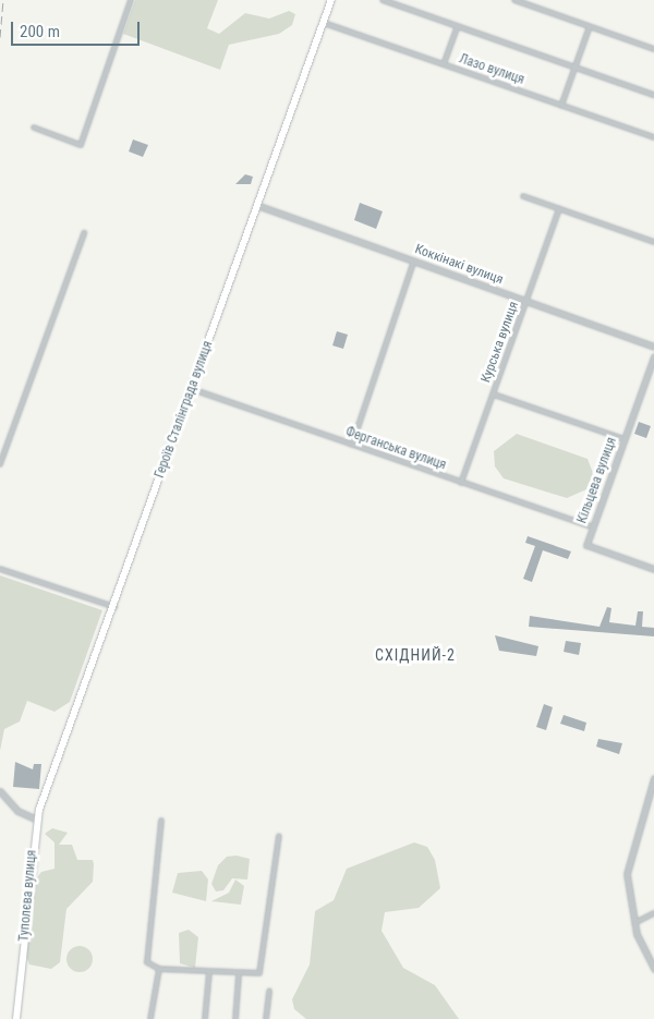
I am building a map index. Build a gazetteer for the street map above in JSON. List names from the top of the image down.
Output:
{
  "streets": {
    "main road": ["Героїв Сталінграда вулиця", "Туполєва вулиця"],
    "street": [
      "Лазо вулиця",
      "Коккінакі вулиця",
      "Курська вулиця",
      "Ферганська вулиця",
      "Кільцева вулиця"
    ]
  },
  "crossings": [
    ["Лазо вулиця", "Героїв Сталінграда вулиця"],
    ["Коккінакі вулиця", "Курська вулиця"],
    ["Коккінакі вулиця", "Героїв Сталінграда вулиця"],
    ["Курська вулиця", "Ферганська вулиця"],
    ["Героїв Сталінграда вулиця", "Ферганська вулиця"],
    ["Героїв Сталінграда вулиця", "Туполєва вулиця"],
    ["Ферганська вулиця", "Кільцева вулиця"]
  ],
  "districts": ["СХІДНИЙ-2"],
  "scale_bar": "200 m"
}
